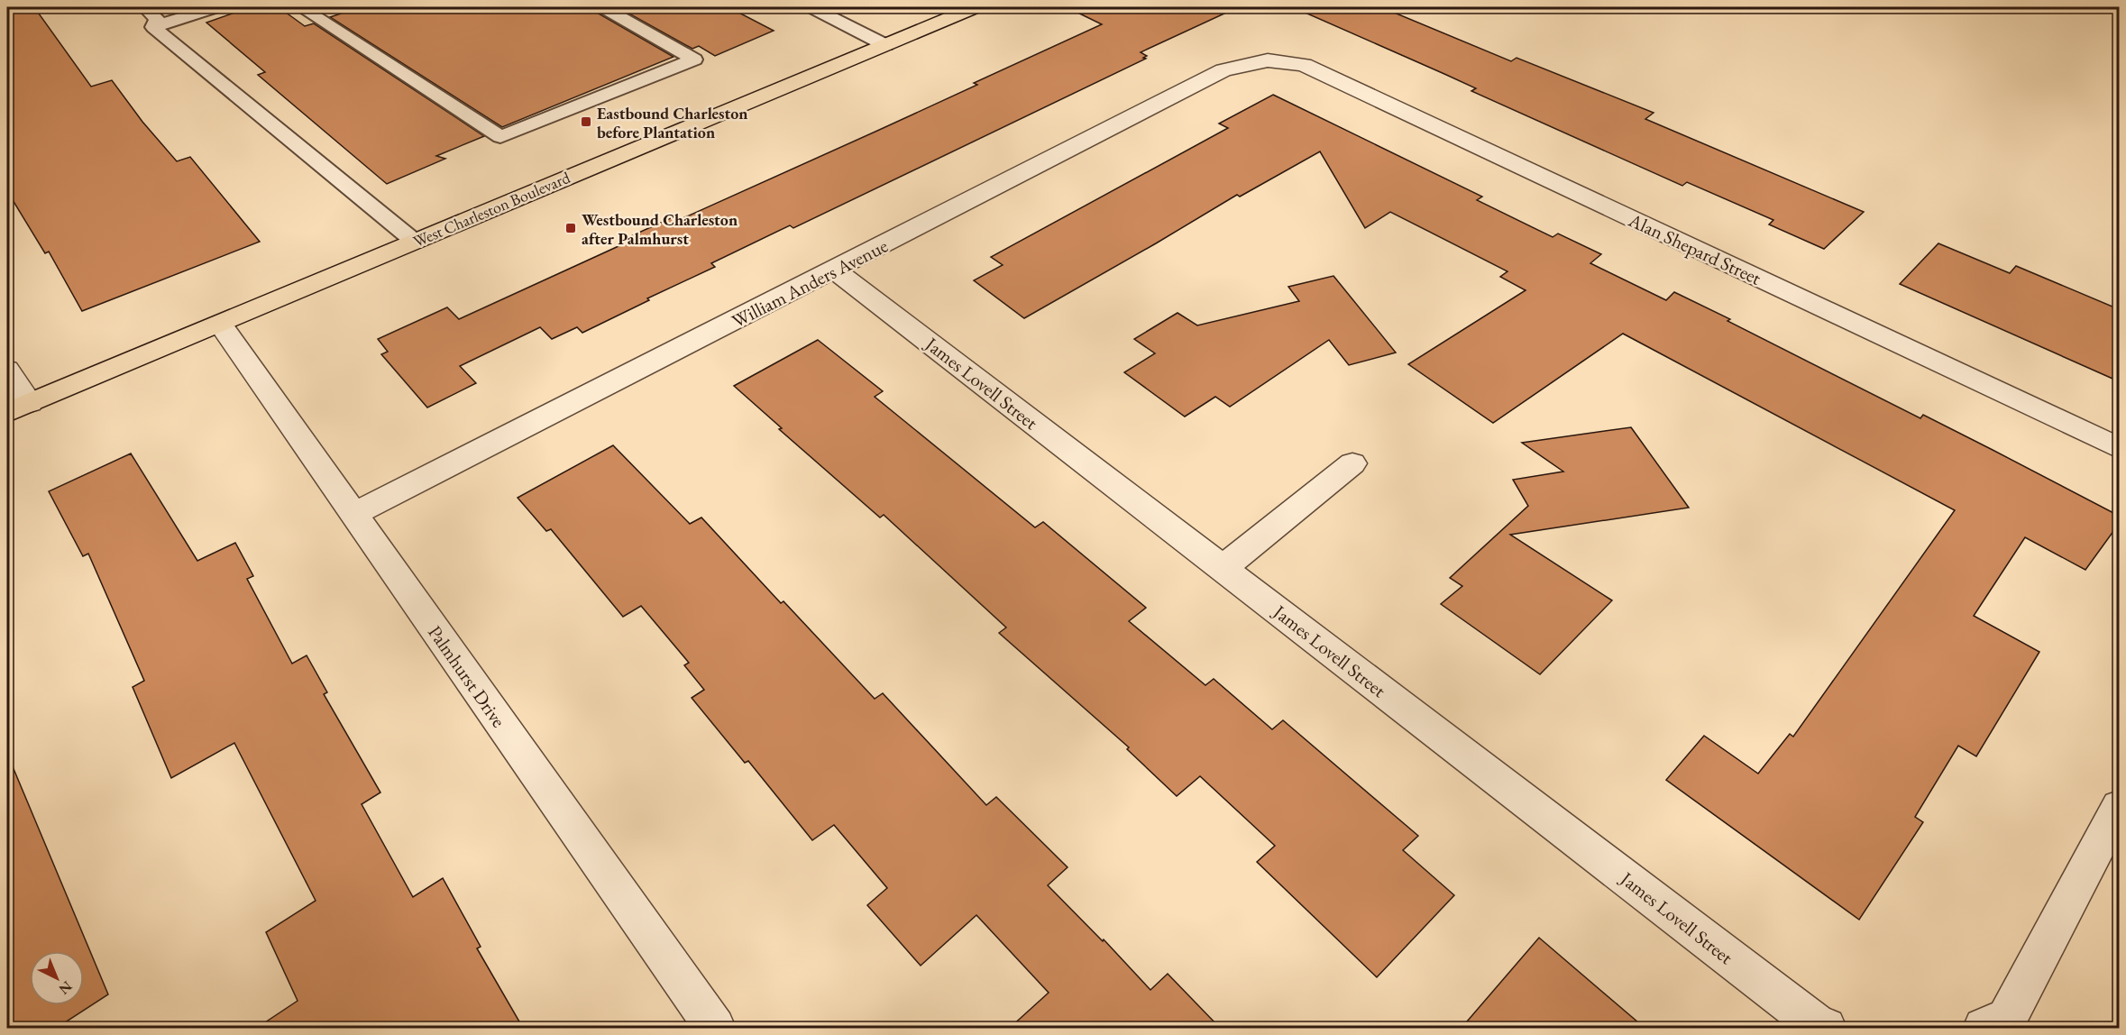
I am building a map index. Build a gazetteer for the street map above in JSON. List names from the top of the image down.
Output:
{
  "streets": {
    "main road": ["West Charleston Boulevard"],
    "street": [
      "Alan Shepard Street",
      "William Anders Avenue",
      "James Lovell Street",
      "Palmhurst Drive"
    ]
  },
  "crossings": [
    ["West Charleston Boulevard", "Palmhurst Drive"],
    ["Alan Shepard Street", "William Anders Avenue"],
    ["William Anders Avenue", "James Lovell Street"],
    ["William Anders Avenue", "Palmhurst Drive"]
  ],
  "places": {
    "transit": ["Eastbound Charleston before Plantation", "Westbound Charleston after Palmhurst"]
  },
  "north": "bottom right"
}
